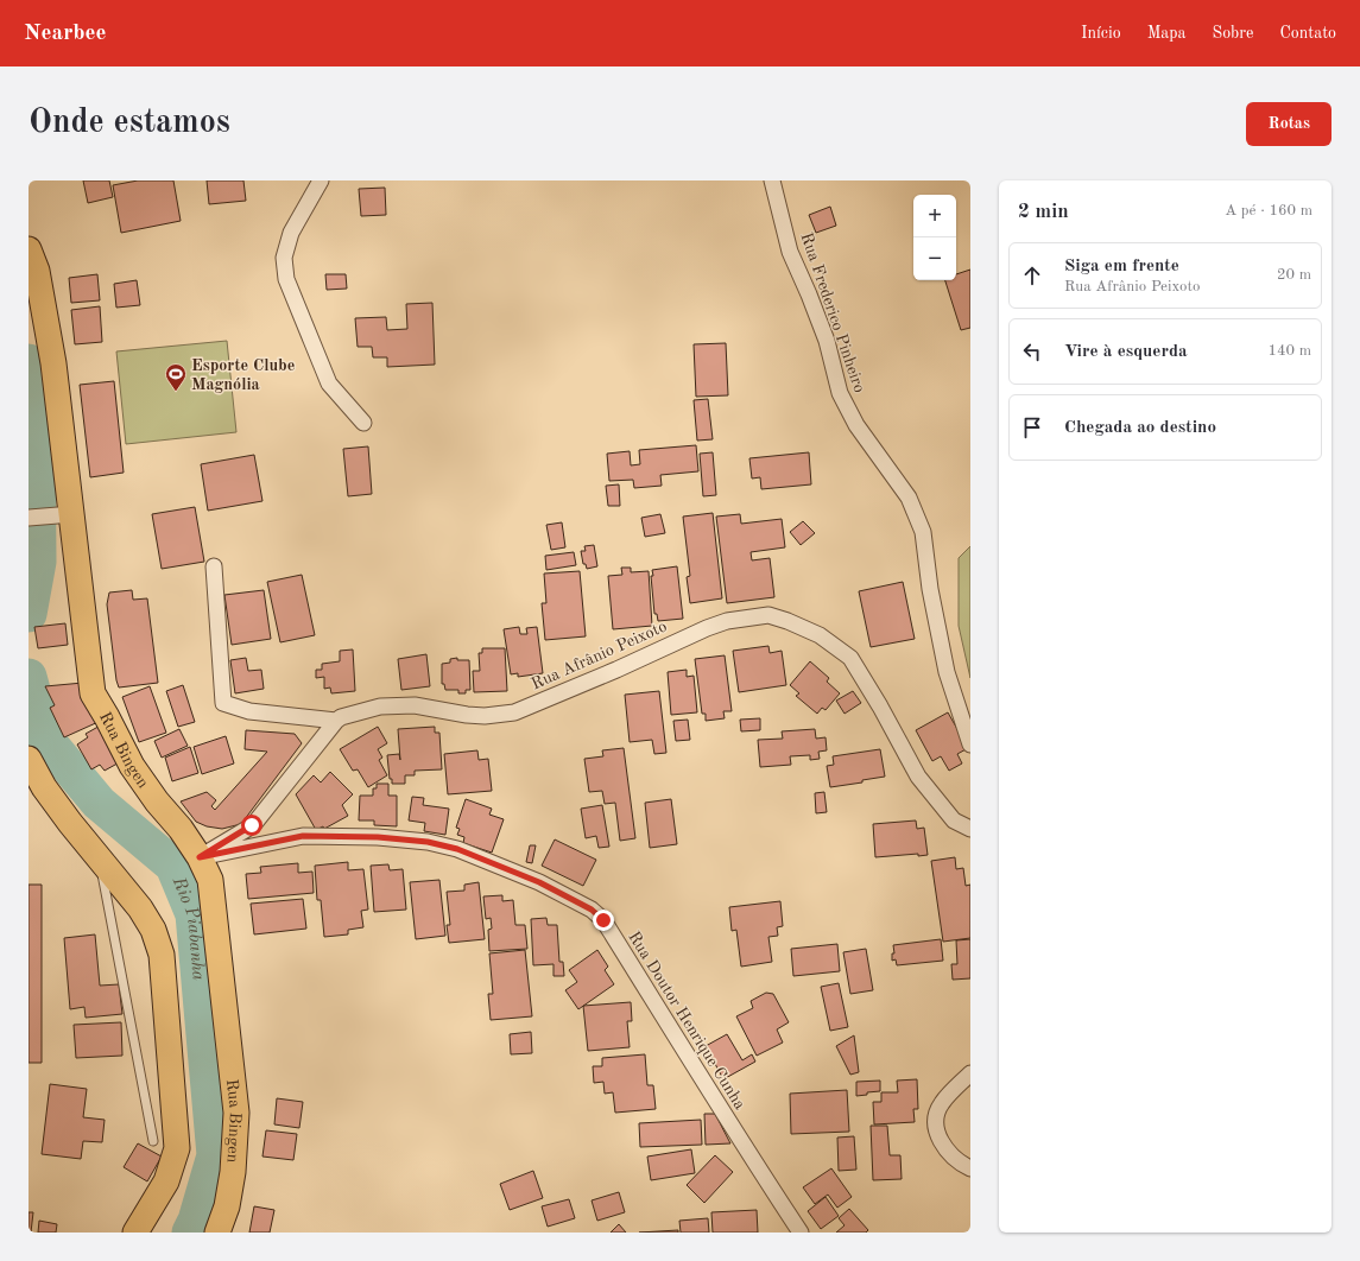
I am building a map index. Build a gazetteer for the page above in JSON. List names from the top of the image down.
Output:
{
  "streets": {
    "main road": ["Rua Bingen"],
    "street": ["Rua Frederico Pinheiro", "Rua Afrânio Peixoto", "Rua Doutor Henrique Cunha"]
  },
  "crossings": [
    ["Rua Bingen", "Rua Doutor Henrique Cunha"]
  ],
  "water": ["Rio Piabanha"],
  "places": {
    "sports": ["Esporte Clube Magnólia"]
  },
  "page": {
    "header": "Nearbee",
    "nav": [
      "Início",
      "Mapa",
      "Sobre",
      "Contato"
    ],
    "buttons": "Rotas",
    "title": "Onde estamos",
    "heading": ["2 min", "A pé · 160 m"],
    "map_buttons": ["+", "−"],
    "list": [
      ["Siga em frente", "Rua Afrânio Peixoto", "20 m"],
      ["Vire à esquerda", "140 m"],
      "Chegada ao destino"
    ]
  }
}
